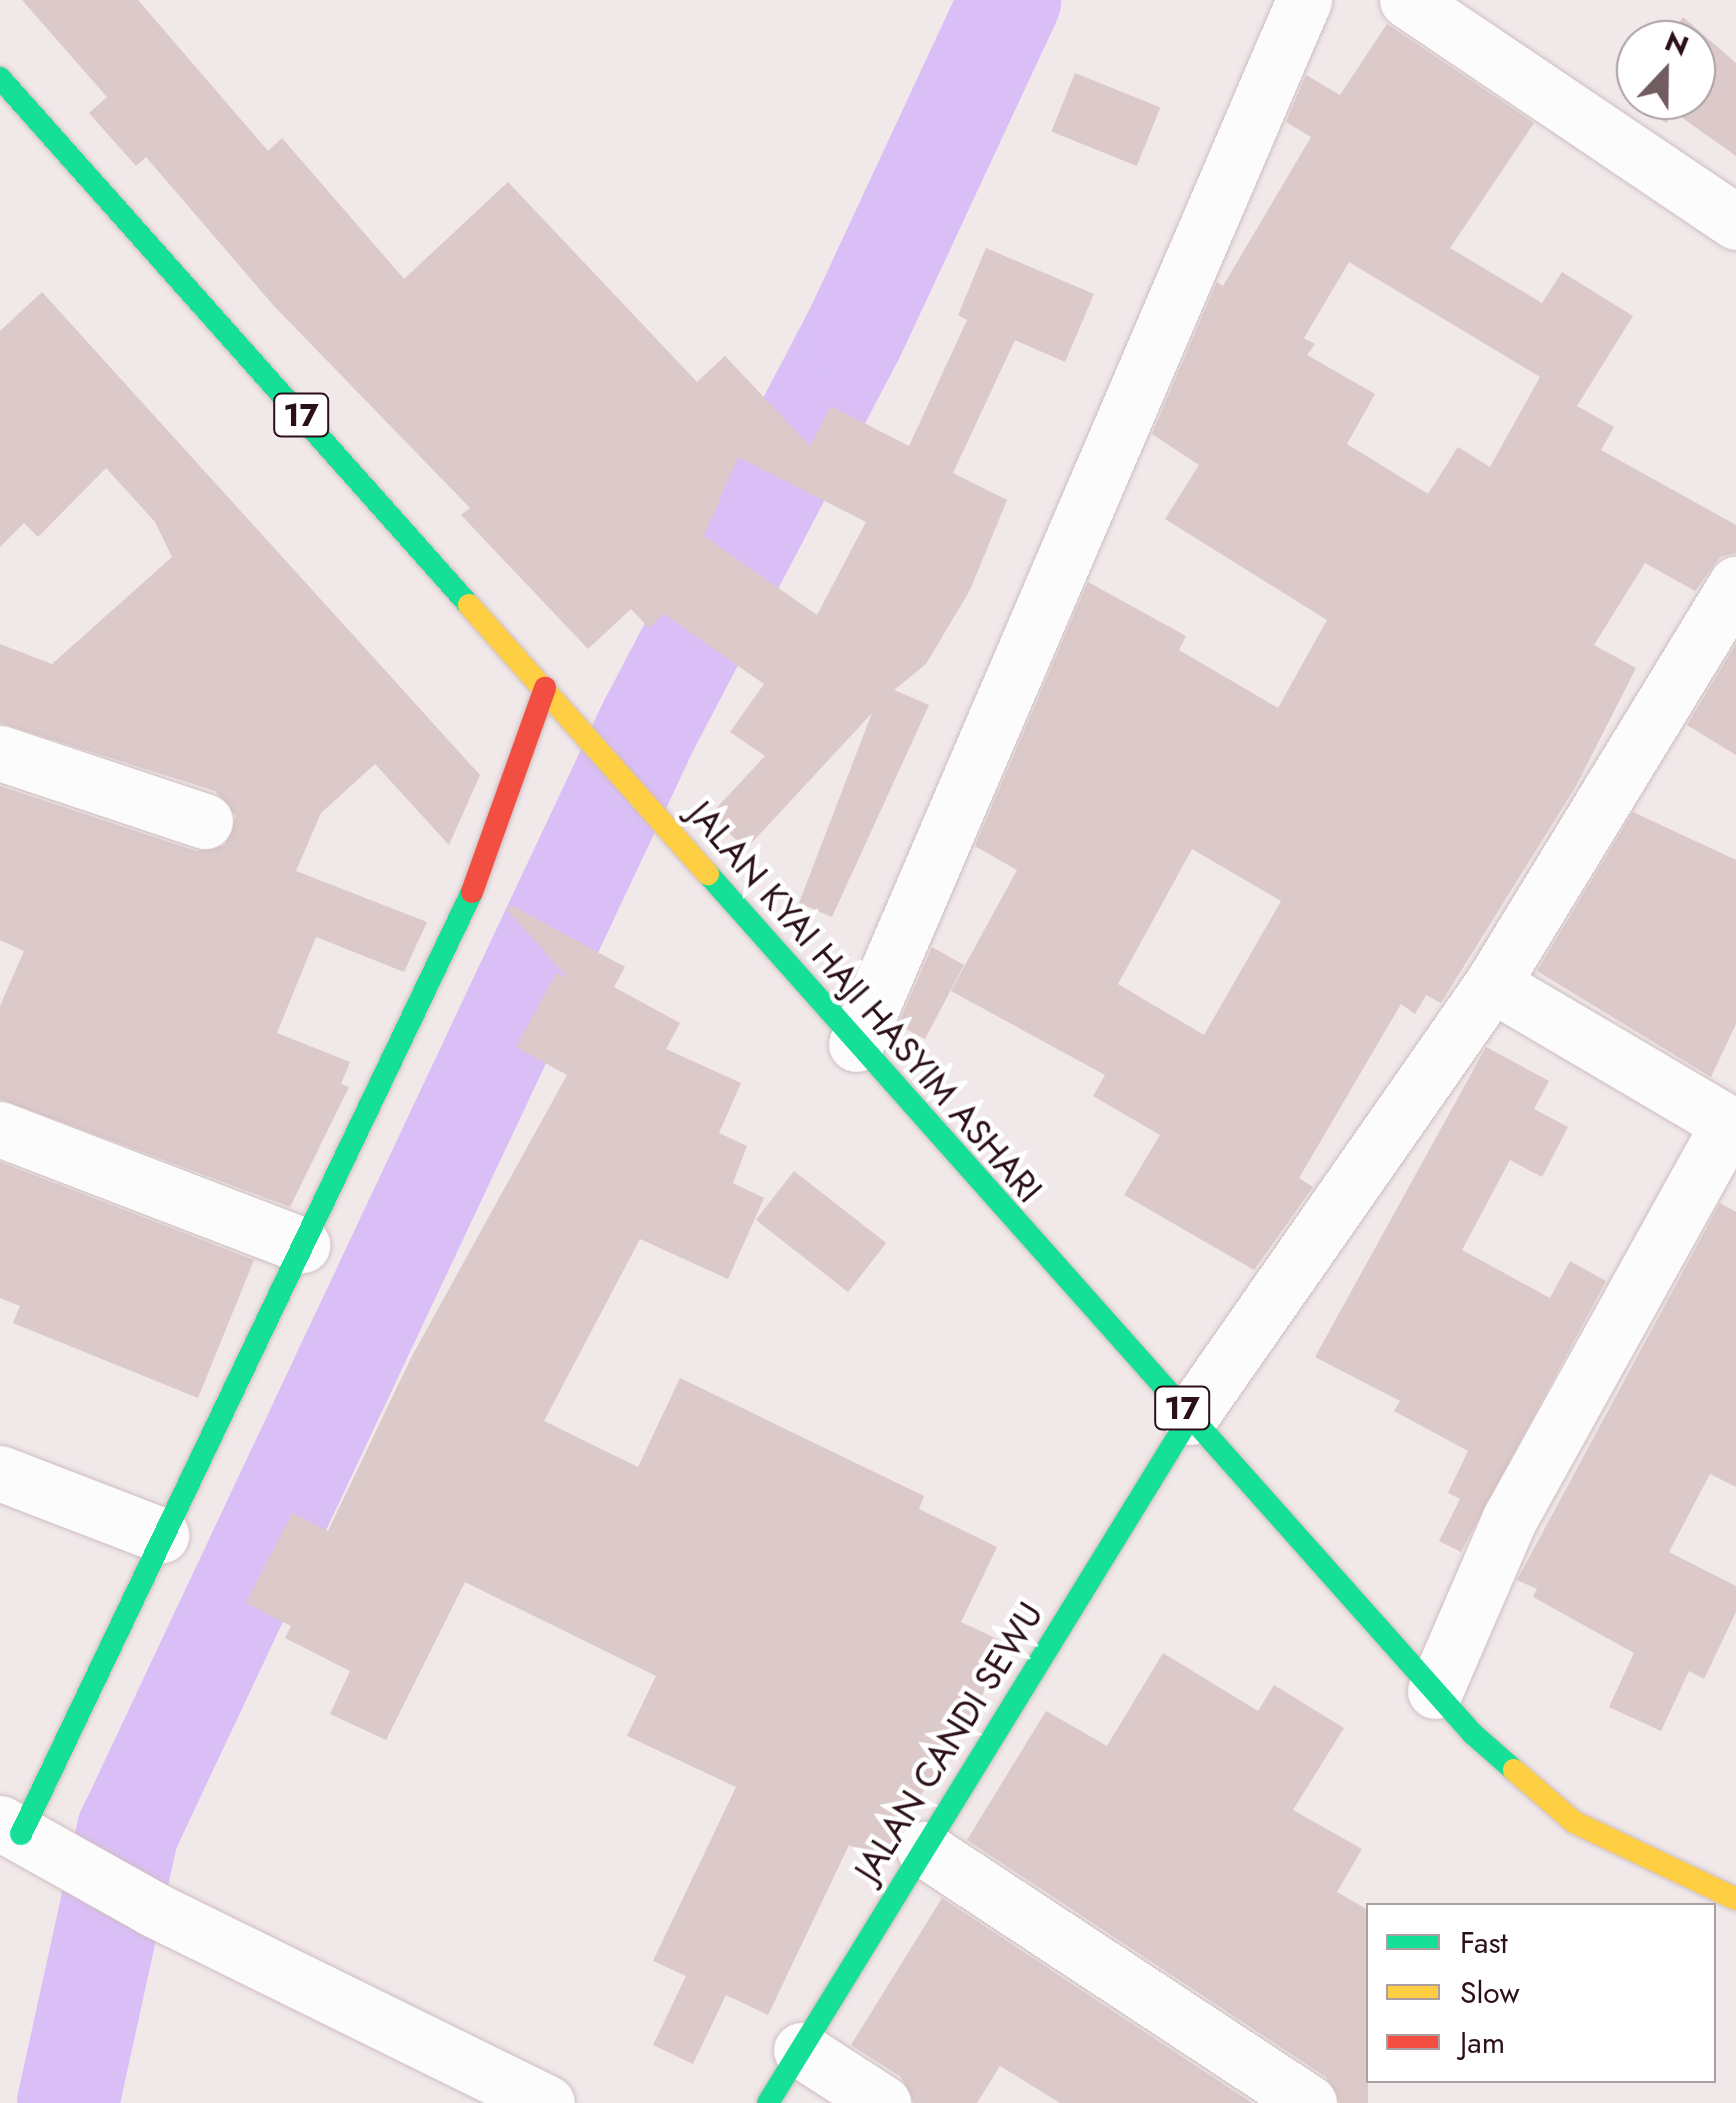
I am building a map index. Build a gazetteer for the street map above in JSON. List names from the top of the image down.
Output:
{
  "streets": {
    "main road": ["17", "JALAN KYAI HAJI HASYIM ASHARI", "JALAN CANDI SEWU"]
  },
  "crossings": [
    ["JALAN KYAI HAJI HASYIM ASHARI", "JALAN CANDI SEWU"]
  ],
  "legend": ["Fast", "Slow", "Jam"],
  "north": "top"
}
